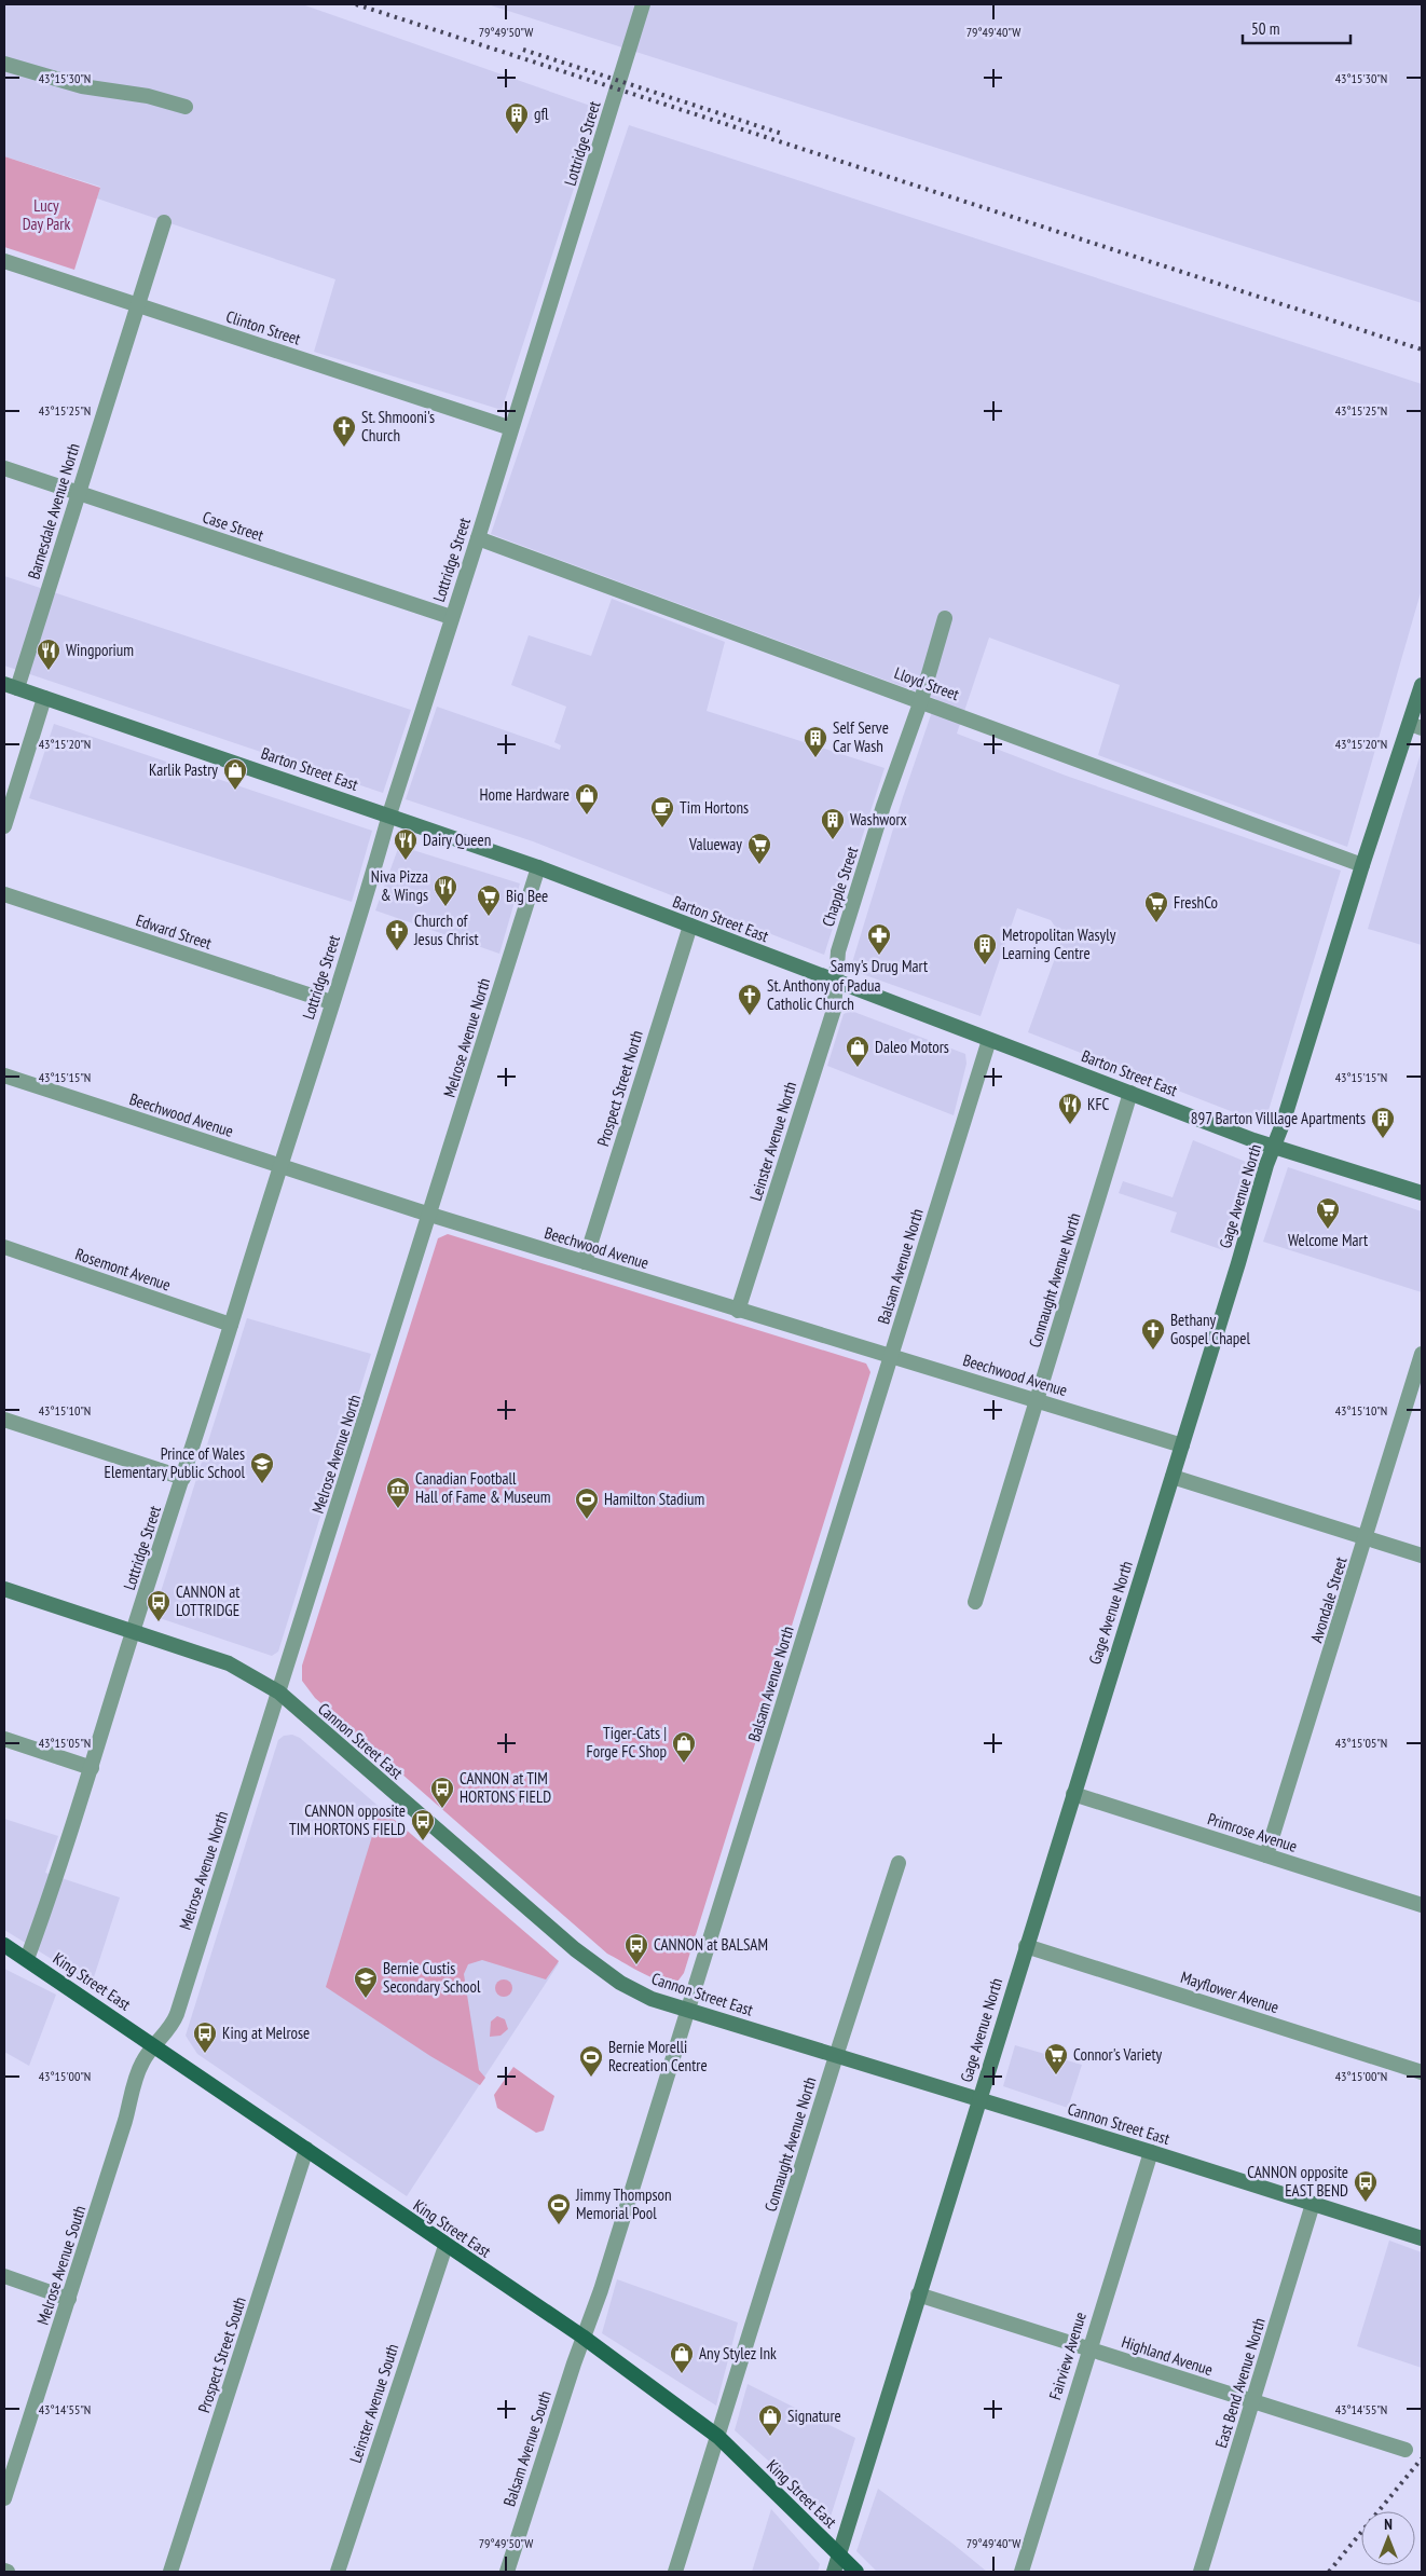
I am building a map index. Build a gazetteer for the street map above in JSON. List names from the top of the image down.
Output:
{
  "streets": {
    "main road": [
      "Barton Street East",
      "Gage Avenue North",
      "Cannon Street East",
      "King Street East"
    ],
    "street": [
      "Lottridge Street",
      "Clinton Street",
      "Barnesdale Avenue North",
      "Case Street",
      "Lloyd Street",
      "Chapple Street",
      "Edward Street",
      "Melrose Avenue North",
      "Prospect Street North",
      "Beechwood Avenue",
      "Leinster Avenue North",
      "Balsam Avenue North",
      "Rosemont Avenue",
      "Connaught Avenue North",
      "Avondale Street",
      "Primrose Avenue",
      "Mayflower Avenue",
      "Melrose Avenue South",
      "Prospect Street South",
      "Fairview Avenue",
      "Highland Avenue",
      "East Bend Avenue North",
      "Leinster Avenue South",
      "Balsam Avenue South"
    ]
  },
  "crossings": [
    ["Lottridge Street", "Clinton Street"],
    ["Lottridge Street", "Case Street"],
    ["Lottridge Street", "Lloyd Street"],
    ["Lottridge Street", "Barton Street East"],
    ["Lottridge Street", "Edward Street"],
    ["Lottridge Street", "Beechwood Avenue"],
    ["Lottridge Street", "Rosemont Avenue"],
    ["Lottridge Street", "Cannon Street East"],
    ["Lottridge Street", "King Street East"],
    ["Clinton Street", "Barnesdale Avenue North"],
    ["Barnesdale Avenue North", "Case Street"],
    ["Barnesdale Avenue North", "Barton Street East"],
    ["Lloyd Street", "Chapple Street"],
    ["Lloyd Street", "Gage Avenue North"],
    ["Barton Street East", "Chapple Street"],
    ["Barton Street East", "Melrose Avenue North"],
    ["Barton Street East", "Prospect Street North"],
    ["Barton Street East", "Leinster Avenue North"],
    ["Barton Street East", "Gage Avenue North"],
    ["Barton Street East", "Balsam Avenue North"],
    ["Barton Street East", "Connaught Avenue North"],
    ["Chapple Street", "Leinster Avenue North"],
    ["Melrose Avenue North", "Beechwood Avenue"],
    ["Melrose Avenue North", "Cannon Street East"],
    ["Melrose Avenue North", "King Street East"],
    ["Melrose Avenue North", "Melrose Avenue South"],
    ["Prospect Street North", "Beechwood Avenue"],
    ["Beechwood Avenue", "Leinster Avenue North"],
    ["Beechwood Avenue", "Gage Avenue North"],
    ["Beechwood Avenue", "Balsam Avenue North"],
    ["Beechwood Avenue", "Connaught Avenue North"],
    ["Gage Avenue North", "Cannon Street East"],
    ["Gage Avenue North", "Primrose Avenue"],
    ["Gage Avenue North", "King Street East"],
    ["Gage Avenue North", "Mayflower Avenue"],
    ["Gage Avenue North", "Highland Avenue"],
    ["Balsam Avenue North", "Cannon Street East"],
    ["Balsam Avenue North", "King Street East"],
    ["Balsam Avenue North", "Balsam Avenue South"],
    ["Connaught Avenue North", "Cannon Street East"],
    ["Connaught Avenue North", "King Street East"],
    ["Avondale Street", "Primrose Avenue"],
    ["Cannon Street East", "Fairview Avenue"],
    ["Cannon Street East", "East Bend Avenue North"],
    ["King Street East", "Melrose Avenue South"],
    ["King Street East", "Prospect Street South"],
    ["King Street East", "Leinster Avenue South"],
    ["King Street East", "Balsam Avenue South"],
    ["Fairview Avenue", "Highland Avenue"],
    ["Highland Avenue", "East Bend Avenue North"]
  ],
  "parks": ["Lucy Day Park"],
  "places": {
    "building": [
      "gfl",
      "Self Serve Car Wash",
      "Washworx",
      "Metropolitan Wasyly Learning Centre",
      "897 Barton Villlage Apartments"
    ],
    "church": [
      "St. Shmooni's Church",
      "Church of Jesus Christ",
      "St. Anthony of Padua Catholic Church",
      "Bethany Gospel Chapel"
    ],
    "restaurant": [
      "Wingporium",
      "Dairy Queen",
      "Niva Pizza & Wings",
      "KFC"
    ],
    "shop": [
      "Karlik Pastry",
      "Home Hardware",
      "Daleo Motors",
      "Tiger-Cats | Forge FC Shop",
      "Any Stylez Ink",
      "Signature"
    ],
    "cafe": ["Tim Hortons"],
    "supermarket": [
      "Valueway",
      "Big Bee",
      "FreshCo",
      "Welcome Mart",
      "Connor's Variety"
    ],
    "pharmacy": ["Samy's Drug Mart"],
    "school or university": ["Prince of Wales Elementary Public School", "Bernie Custis Secondary School"],
    "museum": ["Canadian Football Hall of Fame & Museum"],
    "sports": ["Hamilton Stadium", "Bernie Morelli Recreation Centre", "Jimmy Thompson Memorial Pool"],
    "bus stop": [
      "CANNON at LOTTRIDGE",
      "CANNON at TIM HORTONS FIELD",
      "CANNON opposite TIM HORTONS FIELD",
      "CANNON at BALSAM",
      "King at Melrose",
      "CANNON opposite EAST BEND"
    ]
  },
  "scale_bar": "50 m",
  "north": "top",
  "coordinates": [
    "79°49'50\"W",
    "79°49'40\"W",
    "43°15'30\"N",
    "43°15'25\"N",
    "43°15'20\"N",
    "43°15'15\"N",
    "43°15'10\"N",
    "43°15'05\"N",
    "43°15'00\"N",
    "43°14'55\"N"
  ]
}
